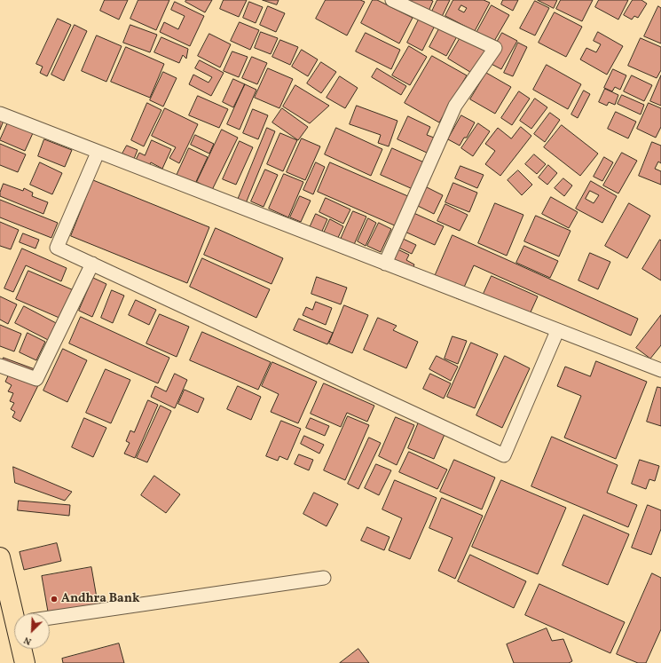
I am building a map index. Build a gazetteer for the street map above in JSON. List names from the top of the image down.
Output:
{
  "places": ["Andhra Bank"],
  "north": "bottom left"
}
